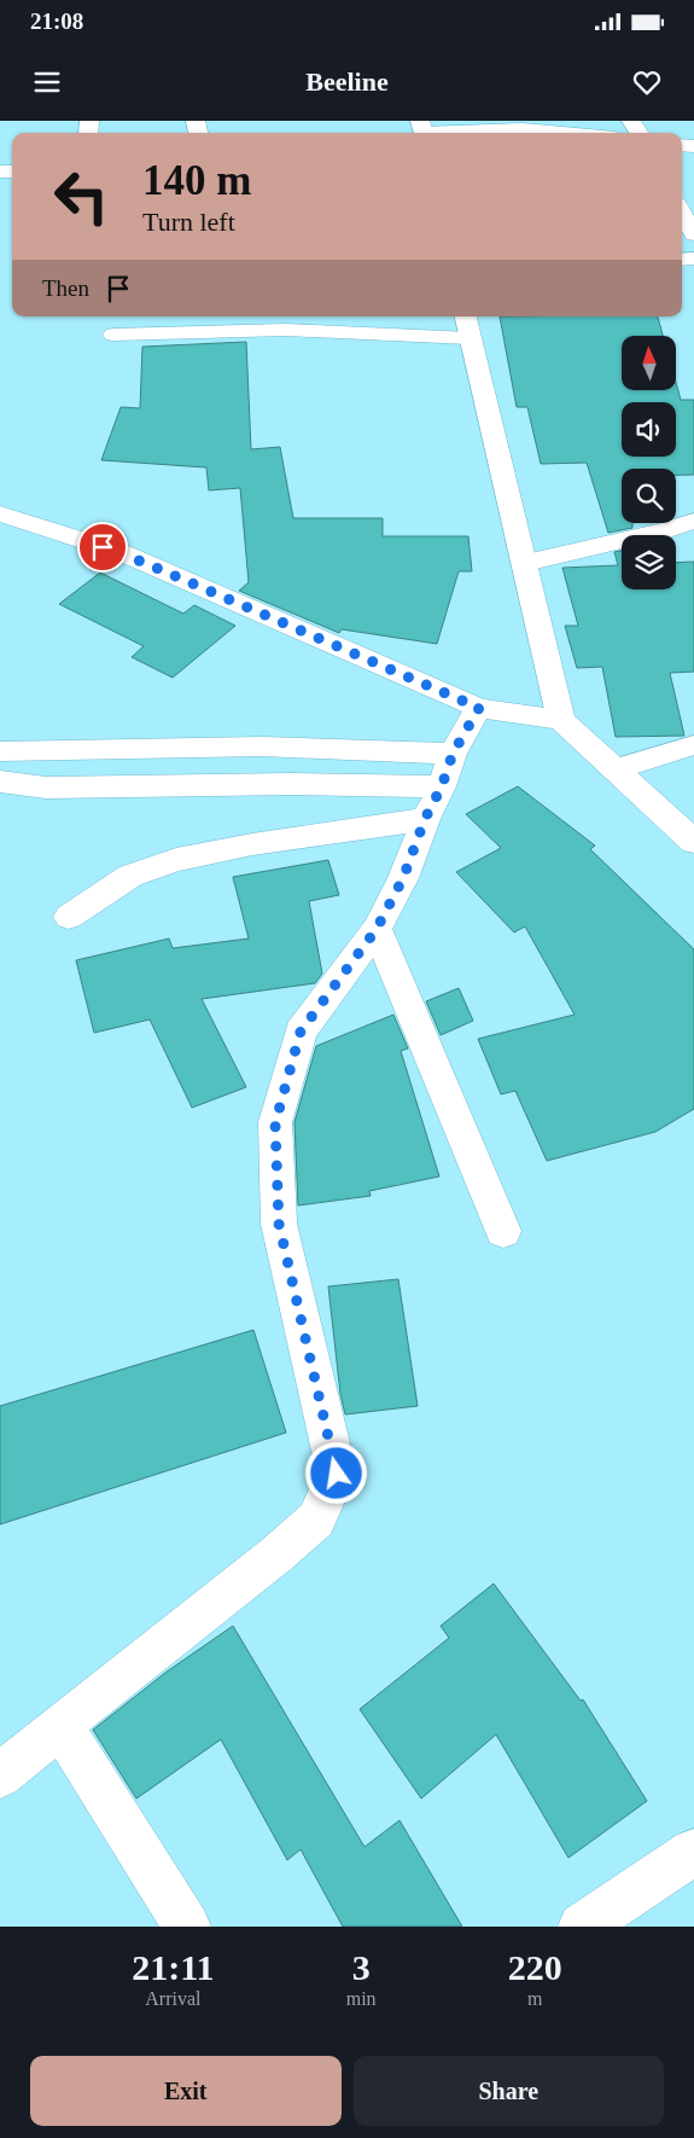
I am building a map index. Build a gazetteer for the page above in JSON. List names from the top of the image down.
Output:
{
  "north": "top",
  "page": {
    "status": "21:08",
    "header": "Beeline",
    "turn": ["140 m", "Turn left"],
    "then": "Then",
    "eta": [
      "21:11",
      "Arrival",
      "3",
      "min",
      "220",
      "m"
    ],
    "buttons": ["Exit", "Share"]
  }
}
